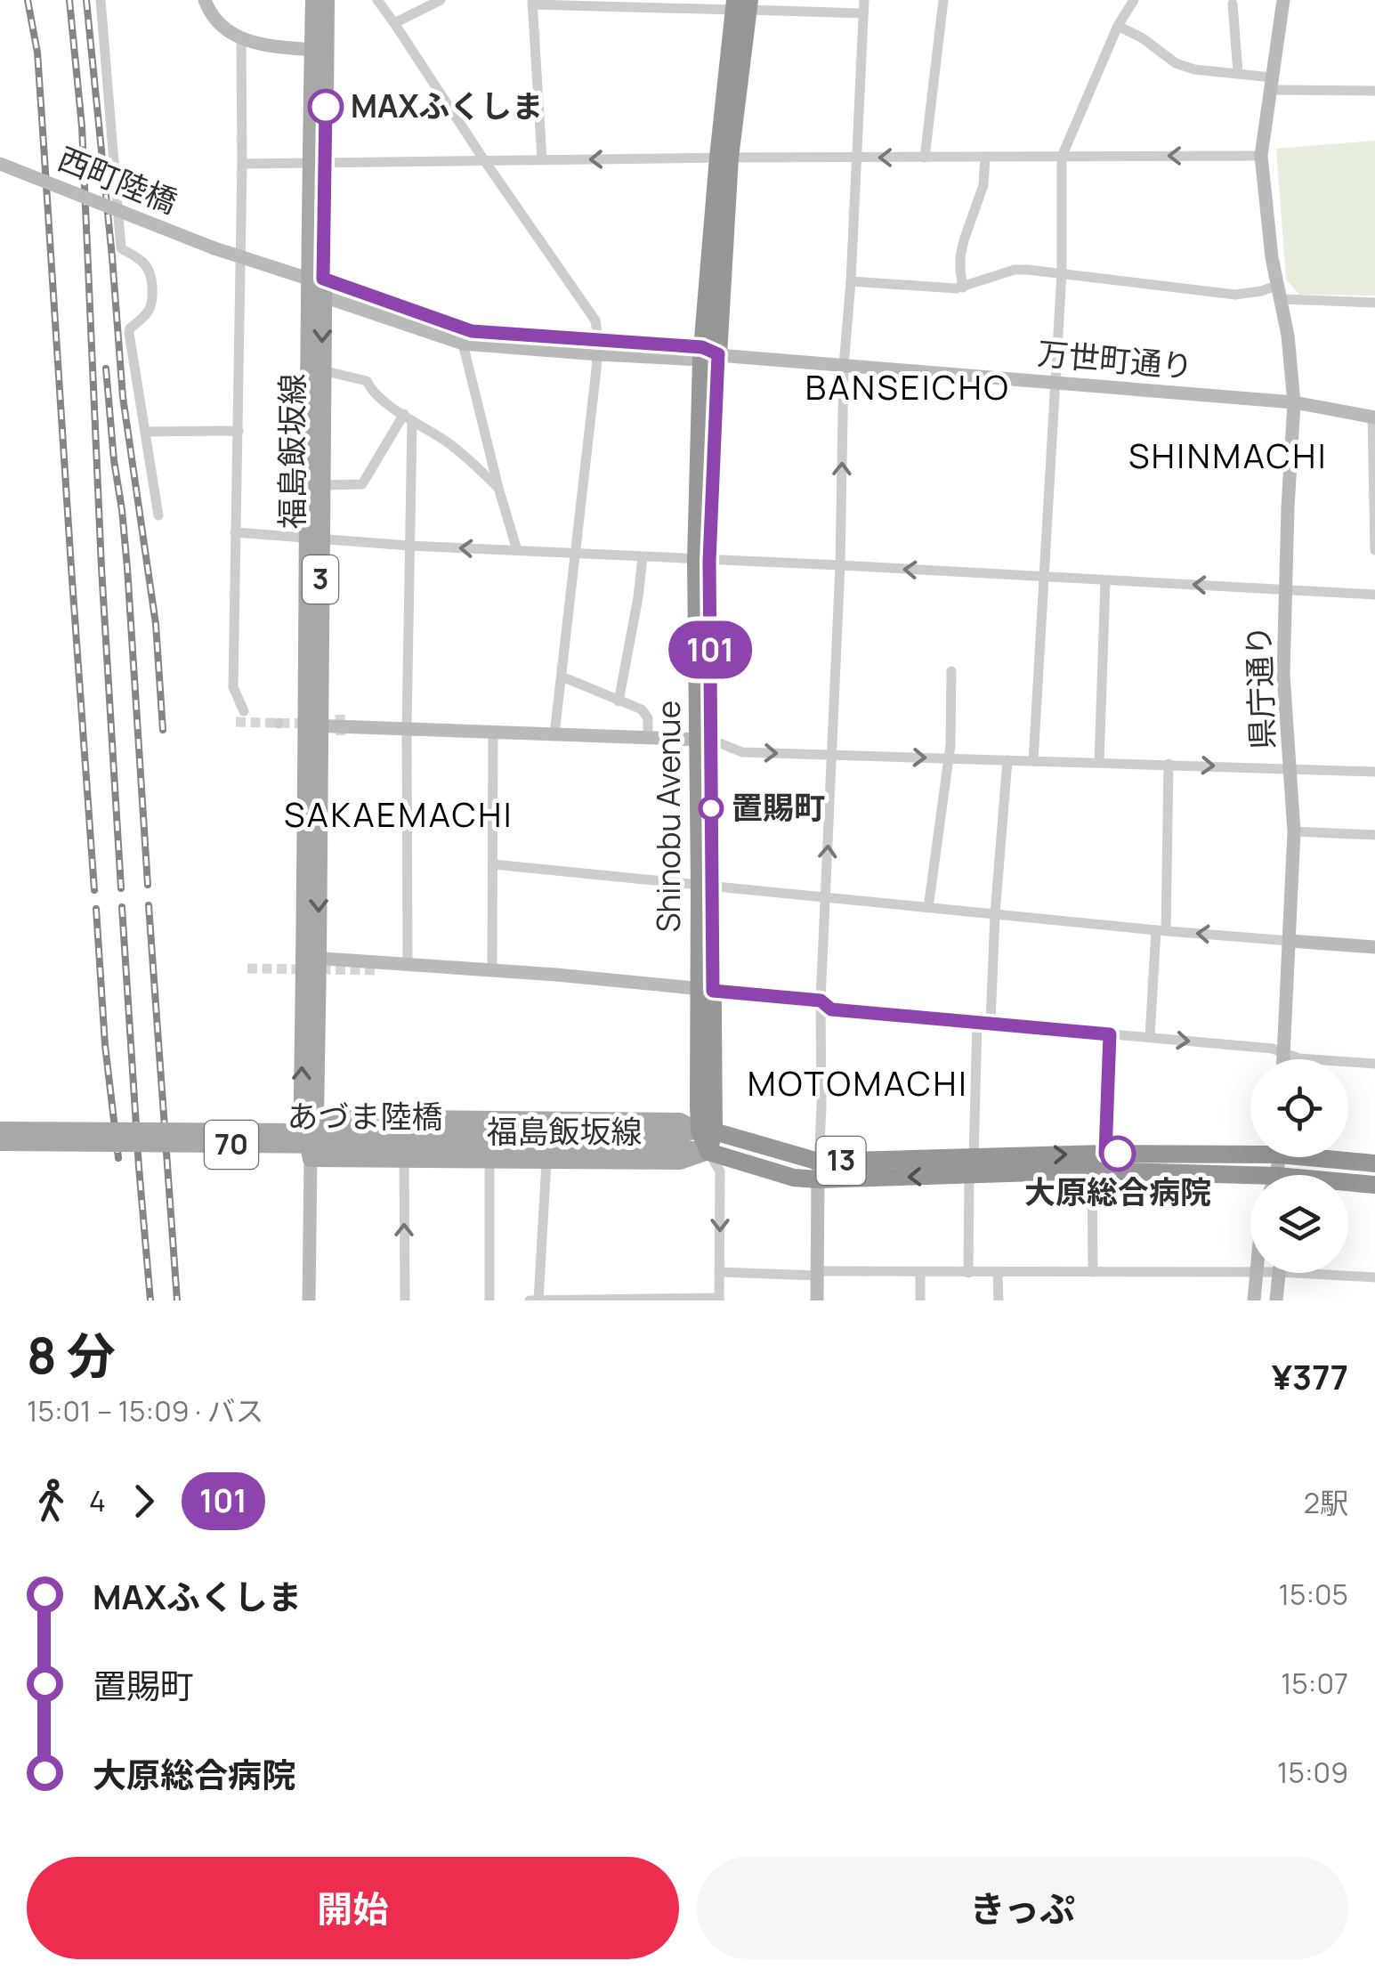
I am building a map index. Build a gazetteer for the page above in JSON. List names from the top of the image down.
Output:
{
  "streets": {
    "highway": ["Shinobu Avenue", "13"],
    "main road": [
      "福島飯坂線",
      "3",
      "あづま陸橋",
      "70"
    ],
    "street": ["西町陸橋", "万世町通り", "県庁通り"]
  },
  "crossings": [
    ["西町陸橋", "万世町通り"],
    ["西町陸橋", "福島飯坂線"],
    ["西町陸橋", "3"],
    ["万世町通り", "県庁通り"],
    ["万世町通り", "Shinobu Avenue"],
    ["福島飯坂線", "3"],
    ["福島飯坂線", "Shinobu Avenue"],
    ["福島飯坂線", "70"],
    ["福島飯坂線", "13"],
    ["Shinobu Avenue", "70"],
    ["Shinobu Avenue", "13"],
    ["あづま陸橋", "70"],
    ["70", "13"]
  ],
  "districts": [
    "BANSEICHO",
    "SHINMACHI",
    "SAKAEMACHI",
    "MOTOMACHI"
  ],
  "places": ["MAXふくしま", "置賜町", "大原総合病院"],
  "lines": ["bus line 101"],
  "page": {
    "on_map": "101",
    "heading": ["8 分", "15:01 – 15:09 · バス", "¥377"],
    "legs": ["4", "101", "2駅"],
    "list": [
      {
        "name": "MAXふくしま",
        "value": "15:05"
      },
      {
        "name": "置賜町",
        "value": "15:07"
      },
      {
        "name": "大原総合病院",
        "value": "15:09"
      }
    ],
    "buttons": ["開始", "きっぷ"]
  }
}
